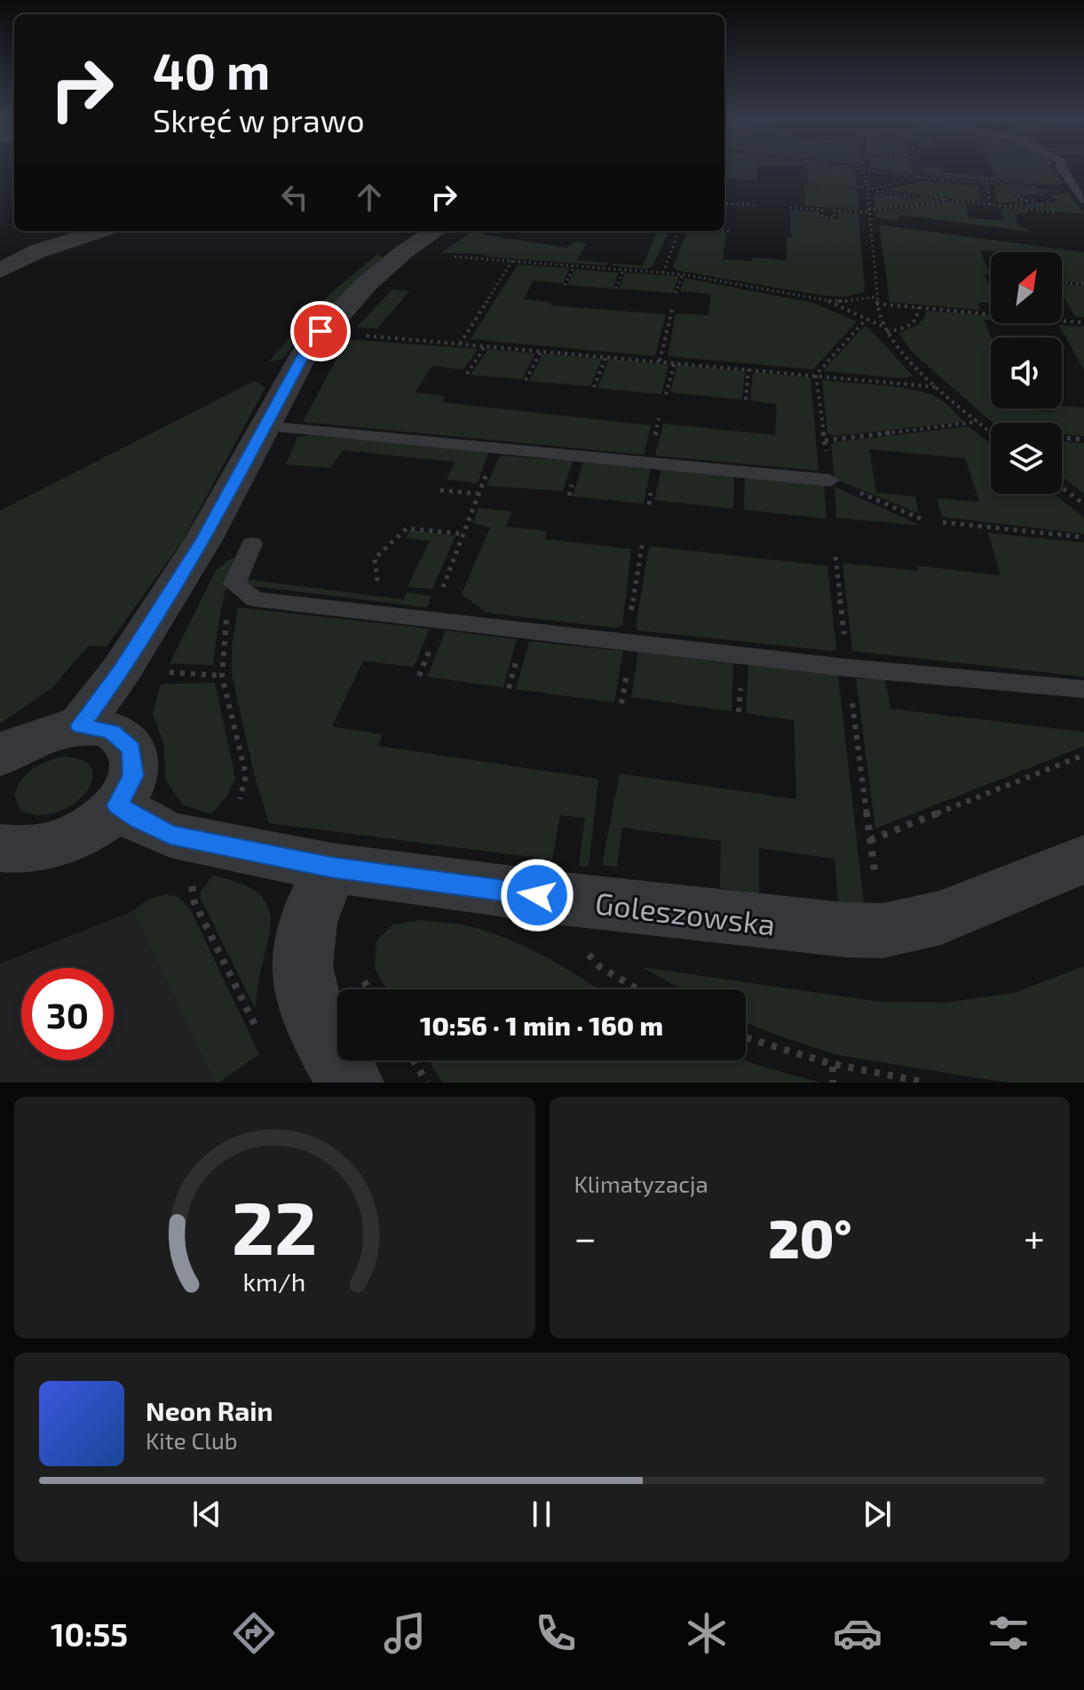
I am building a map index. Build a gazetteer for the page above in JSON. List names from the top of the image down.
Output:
{
  "streets": {
    "street": ["Goleszowska"]
  },
  "north": "top right",
  "page": {
    "turn": ["40 m", "Skręć w prawo"],
    "limit": "30",
    "trip": "10:56 · 1 min · 160 m",
    "tile": "Klimatyzacja",
    "heat": ["−", "20°", "+"],
    "song": ["Neon Rain", "Kite Club"],
    "tabs": "10:55",
    "gauge": ["22", "km/h"]
  }
}
